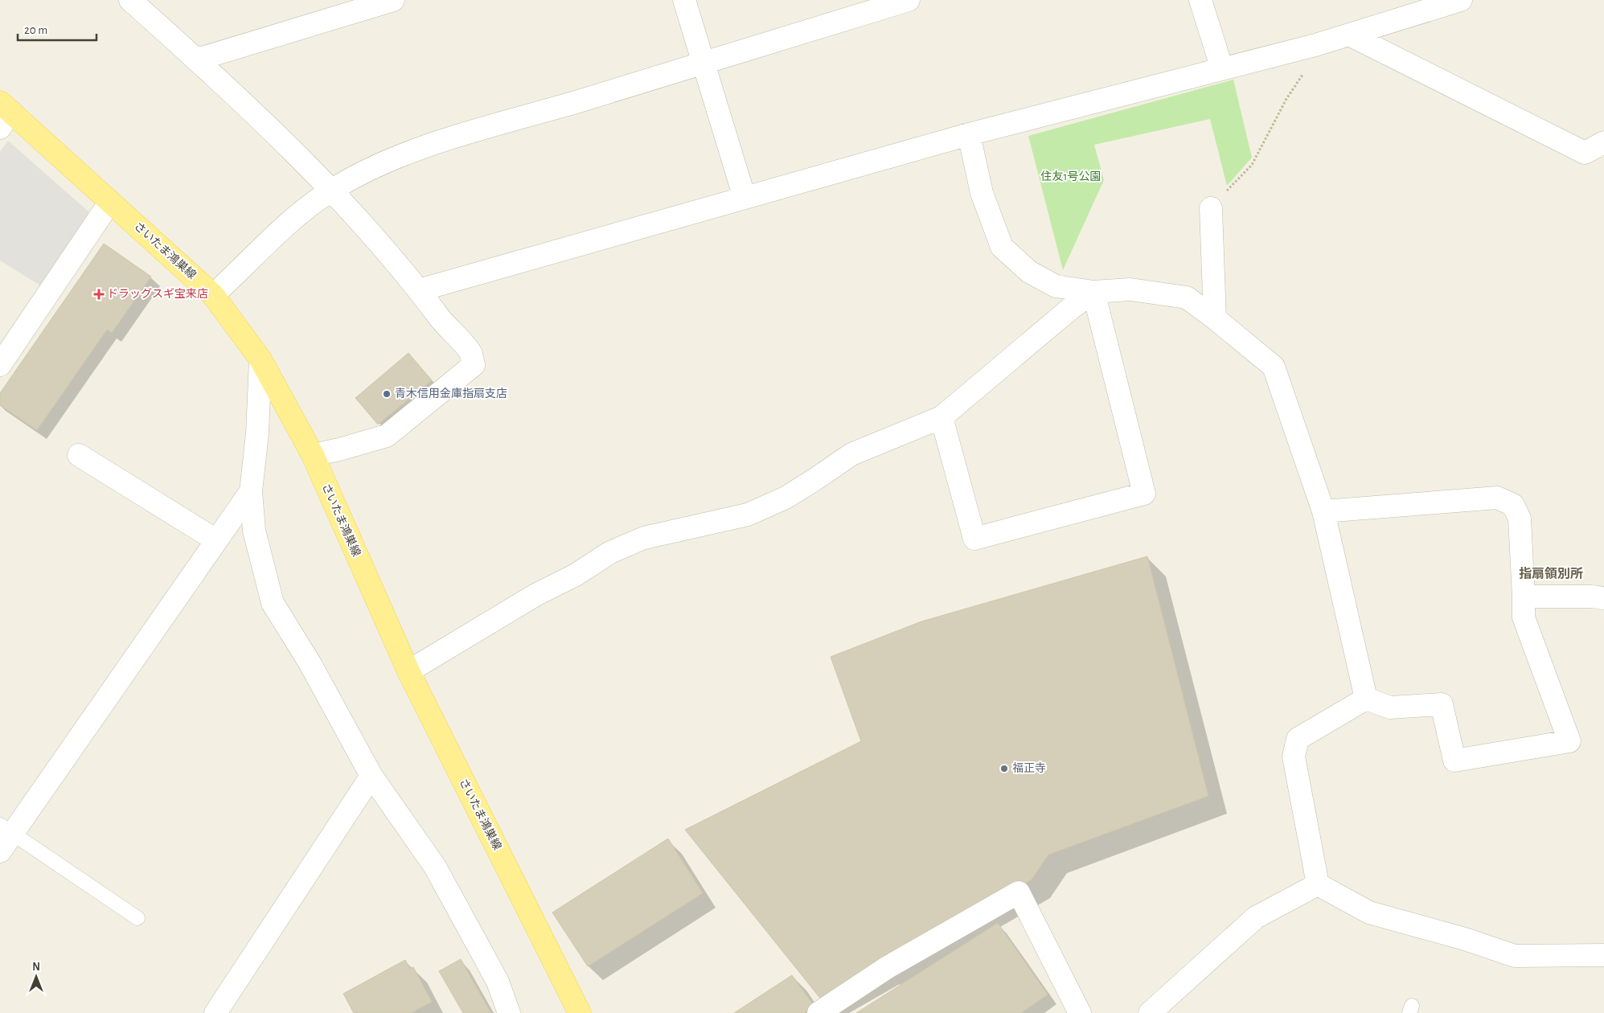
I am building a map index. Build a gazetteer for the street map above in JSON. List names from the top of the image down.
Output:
{
  "streets": {
    "main road": ["さいたま鴻巣線"]
  },
  "districts": ["指扇領別所"],
  "parks": ["住友1号公園"],
  "places": {
    "health": ["ドラッグスギ宝来店"],
    "other": ["青木信用金庫指扇支店", "福正寺"]
  },
  "scale_bar": "20 m",
  "north": "top"
}
